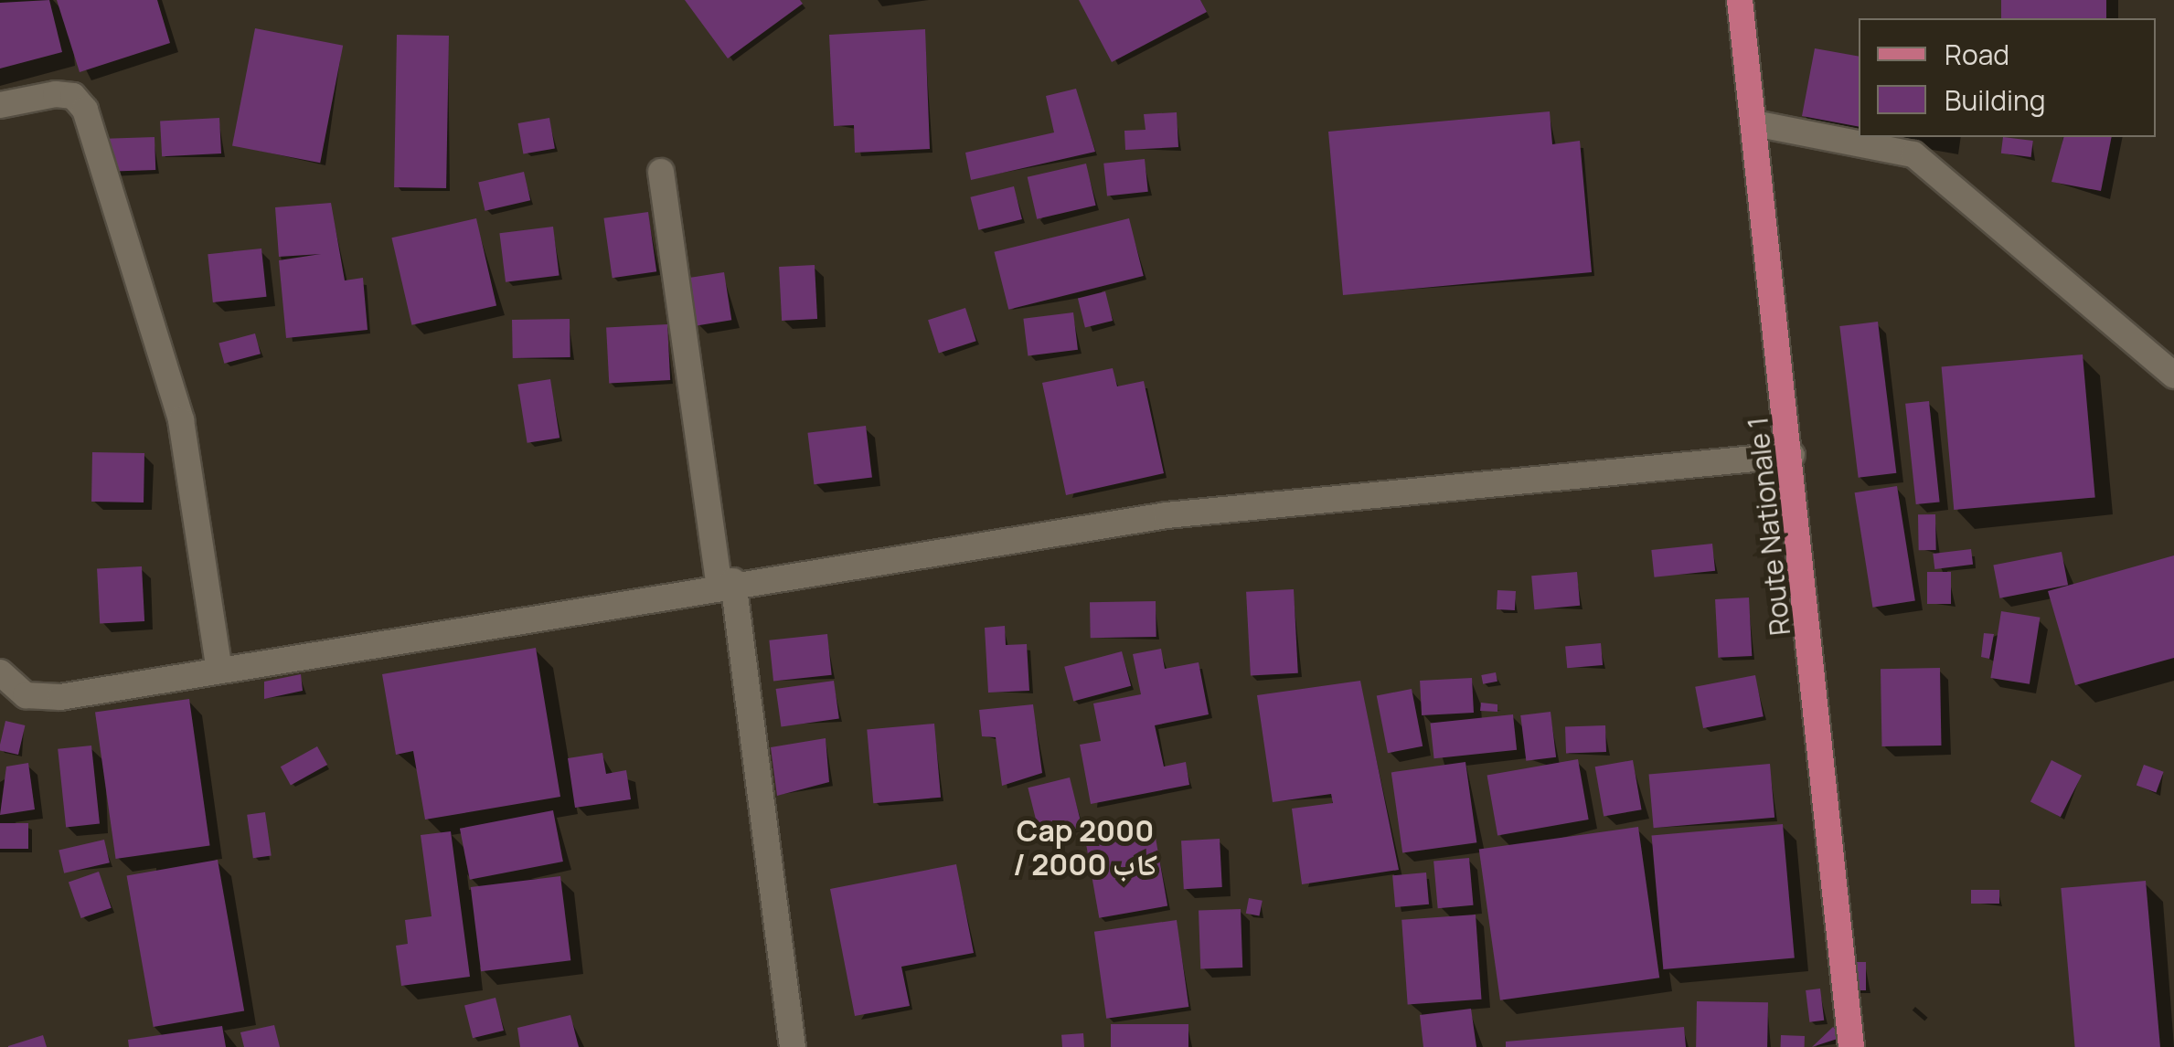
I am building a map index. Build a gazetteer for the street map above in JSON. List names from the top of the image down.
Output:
{
  "streets": {
    "main road": ["Route Nationale 1"]
  },
  "districts": ["Cap 2000 / كاب 2000"],
  "legend": ["Road", "Building"]
}
